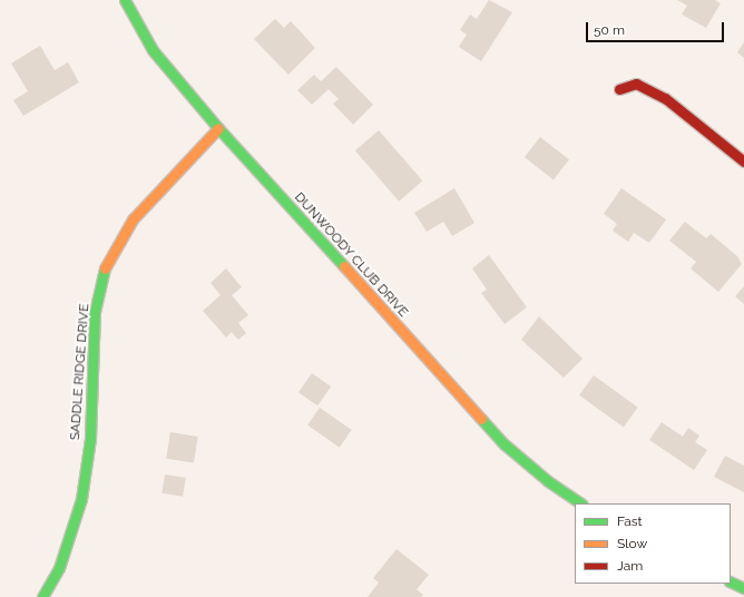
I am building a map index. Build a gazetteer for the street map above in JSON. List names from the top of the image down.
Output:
{
  "streets": {
    "street": ["DUNWOODY CLUB DRIVE", "SADDLE RIDGE DRIVE"]
  },
  "crossings": [
    ["DUNWOODY CLUB DRIVE", "SADDLE RIDGE DRIVE"]
  ],
  "legend": ["Fast", "Slow", "Jam"],
  "scale_bar": "50 m"
}
